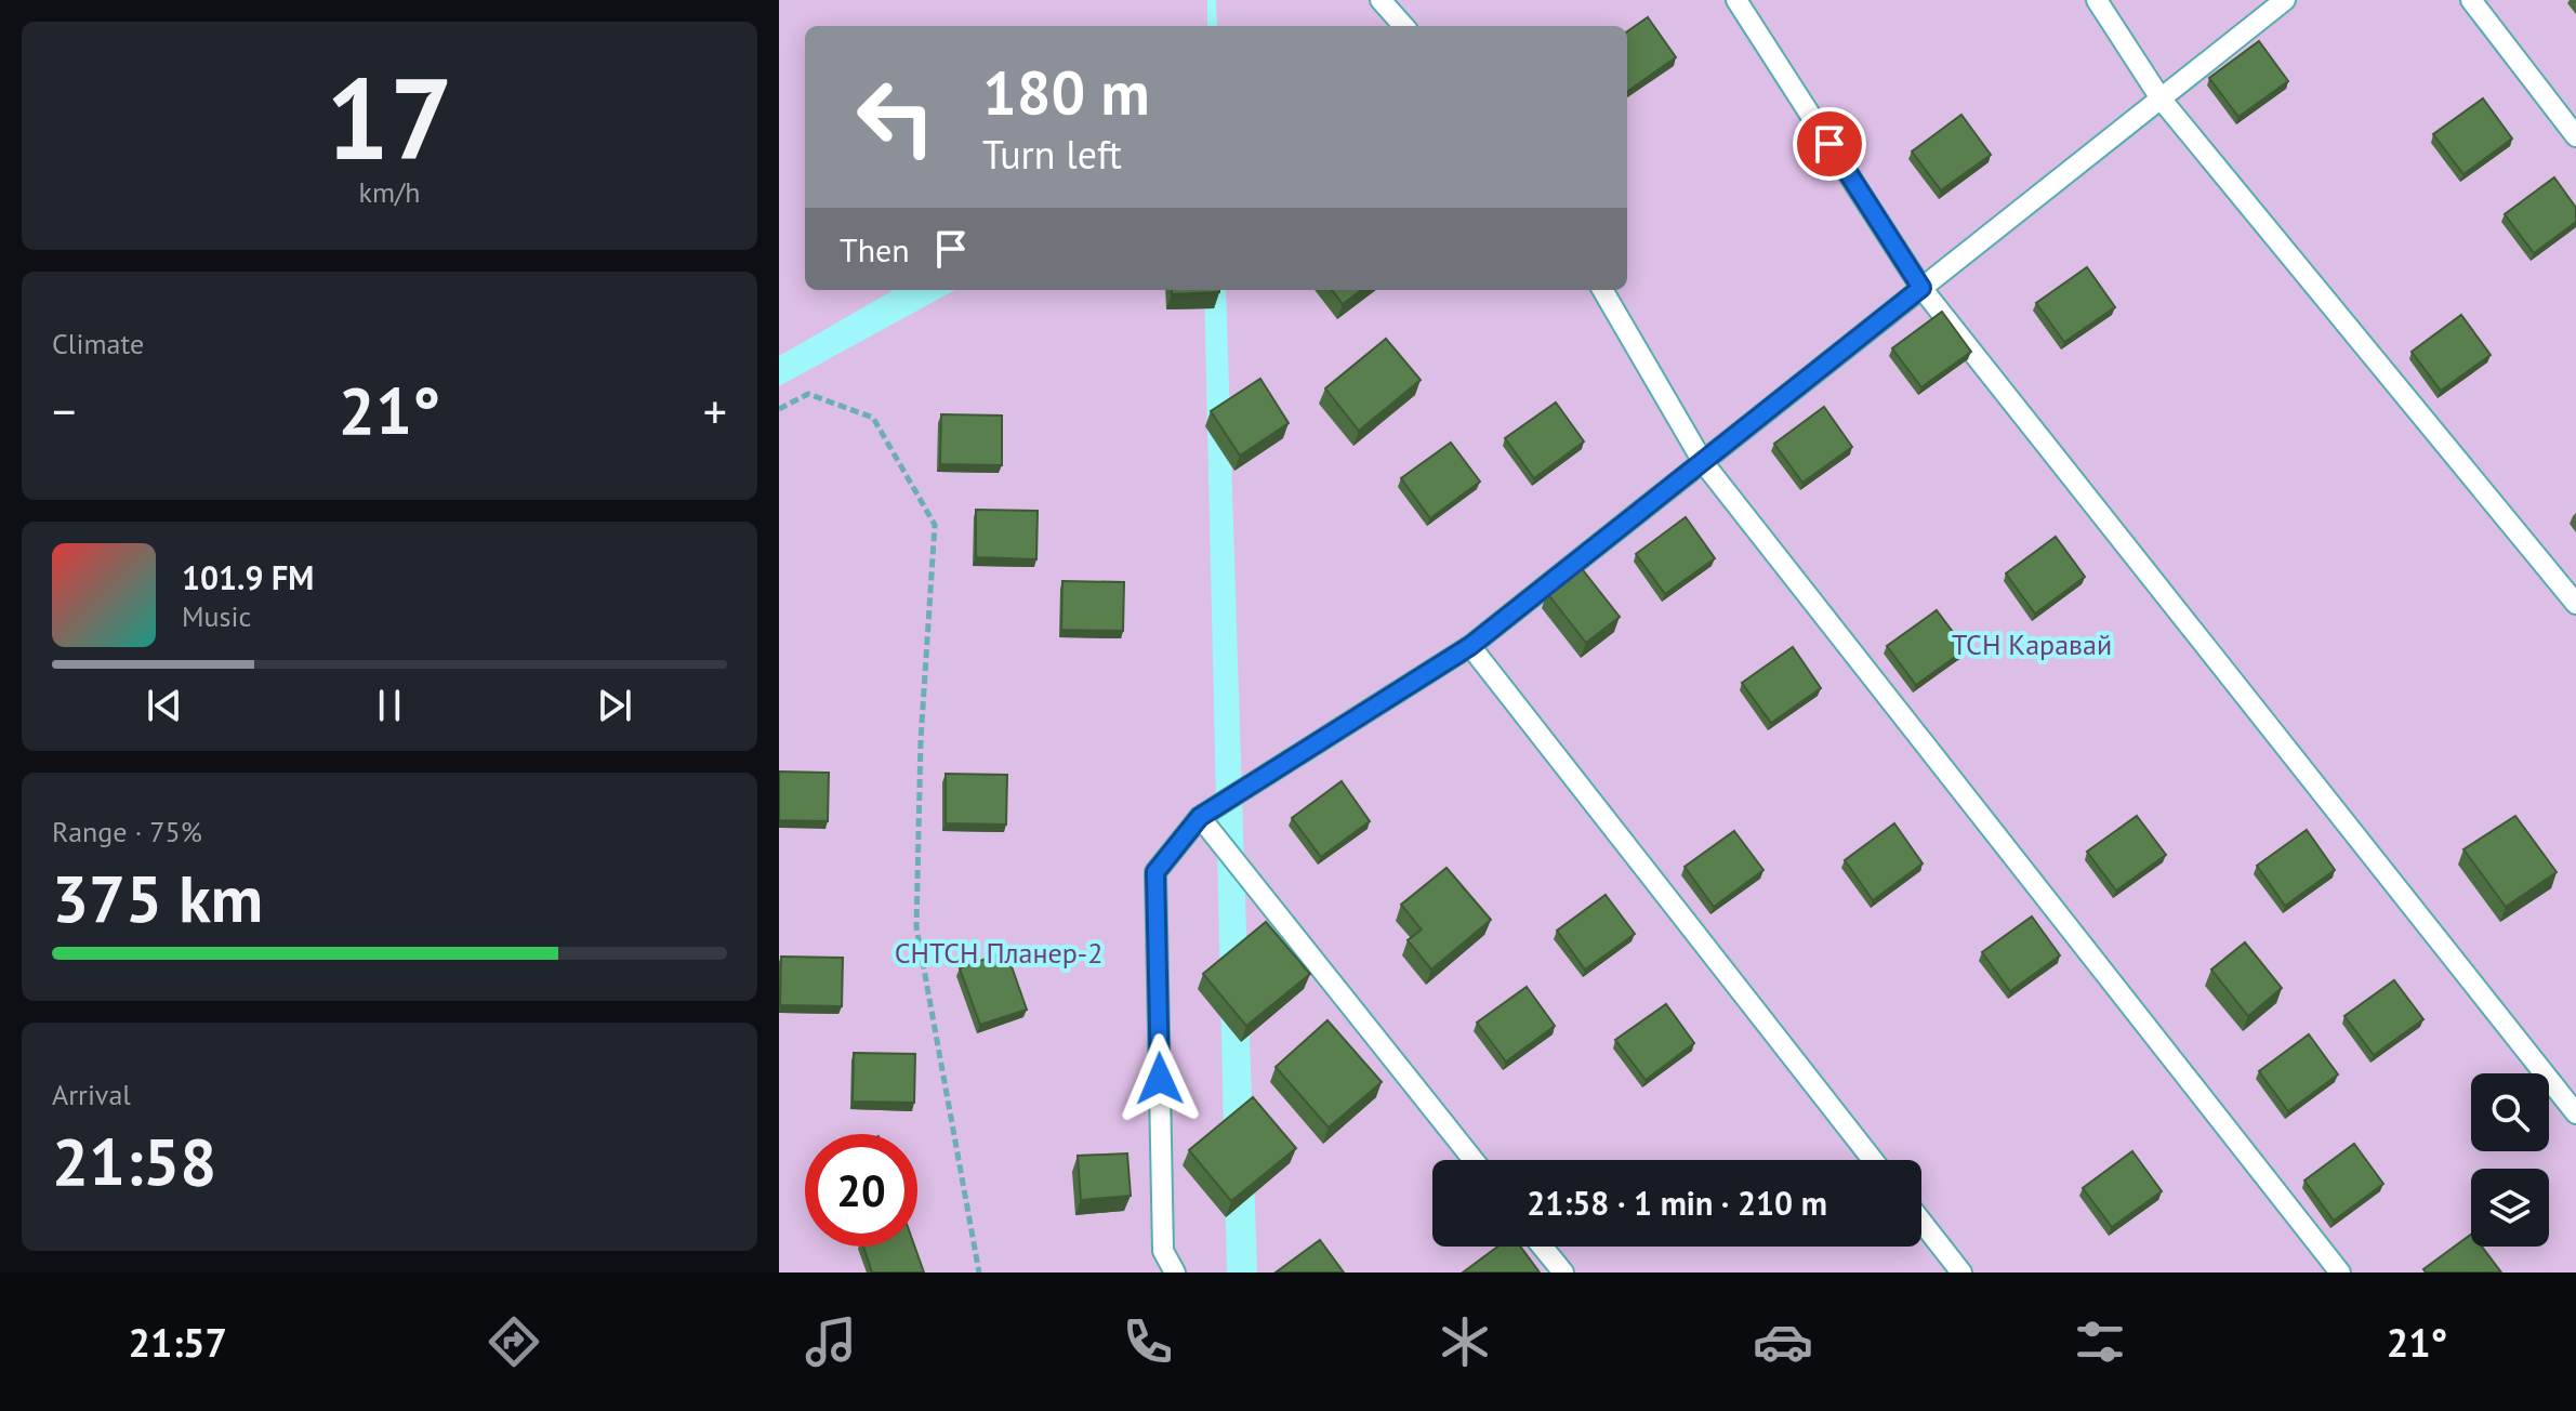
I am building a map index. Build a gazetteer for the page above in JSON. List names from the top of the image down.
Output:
{
  "parks": ["ТСН Каравай", "СНТСН Планер-2"],
  "page": {
    "tile": [
      ["17", "km/h"],
      "Climate",
      ["Range · 75%", "375 km"],
      ["Arrival", "21:58"]
    ],
    "turn": ["180 m", "Turn left"],
    "then": "Then",
    "heat": ["−", "21°", "+"],
    "song": ["101.9 FM", "Music"],
    "limit": "20",
    "trip": "21:58 · 1 min · 210 m",
    "tabs": ["21:57", "21°"]
  }
}
